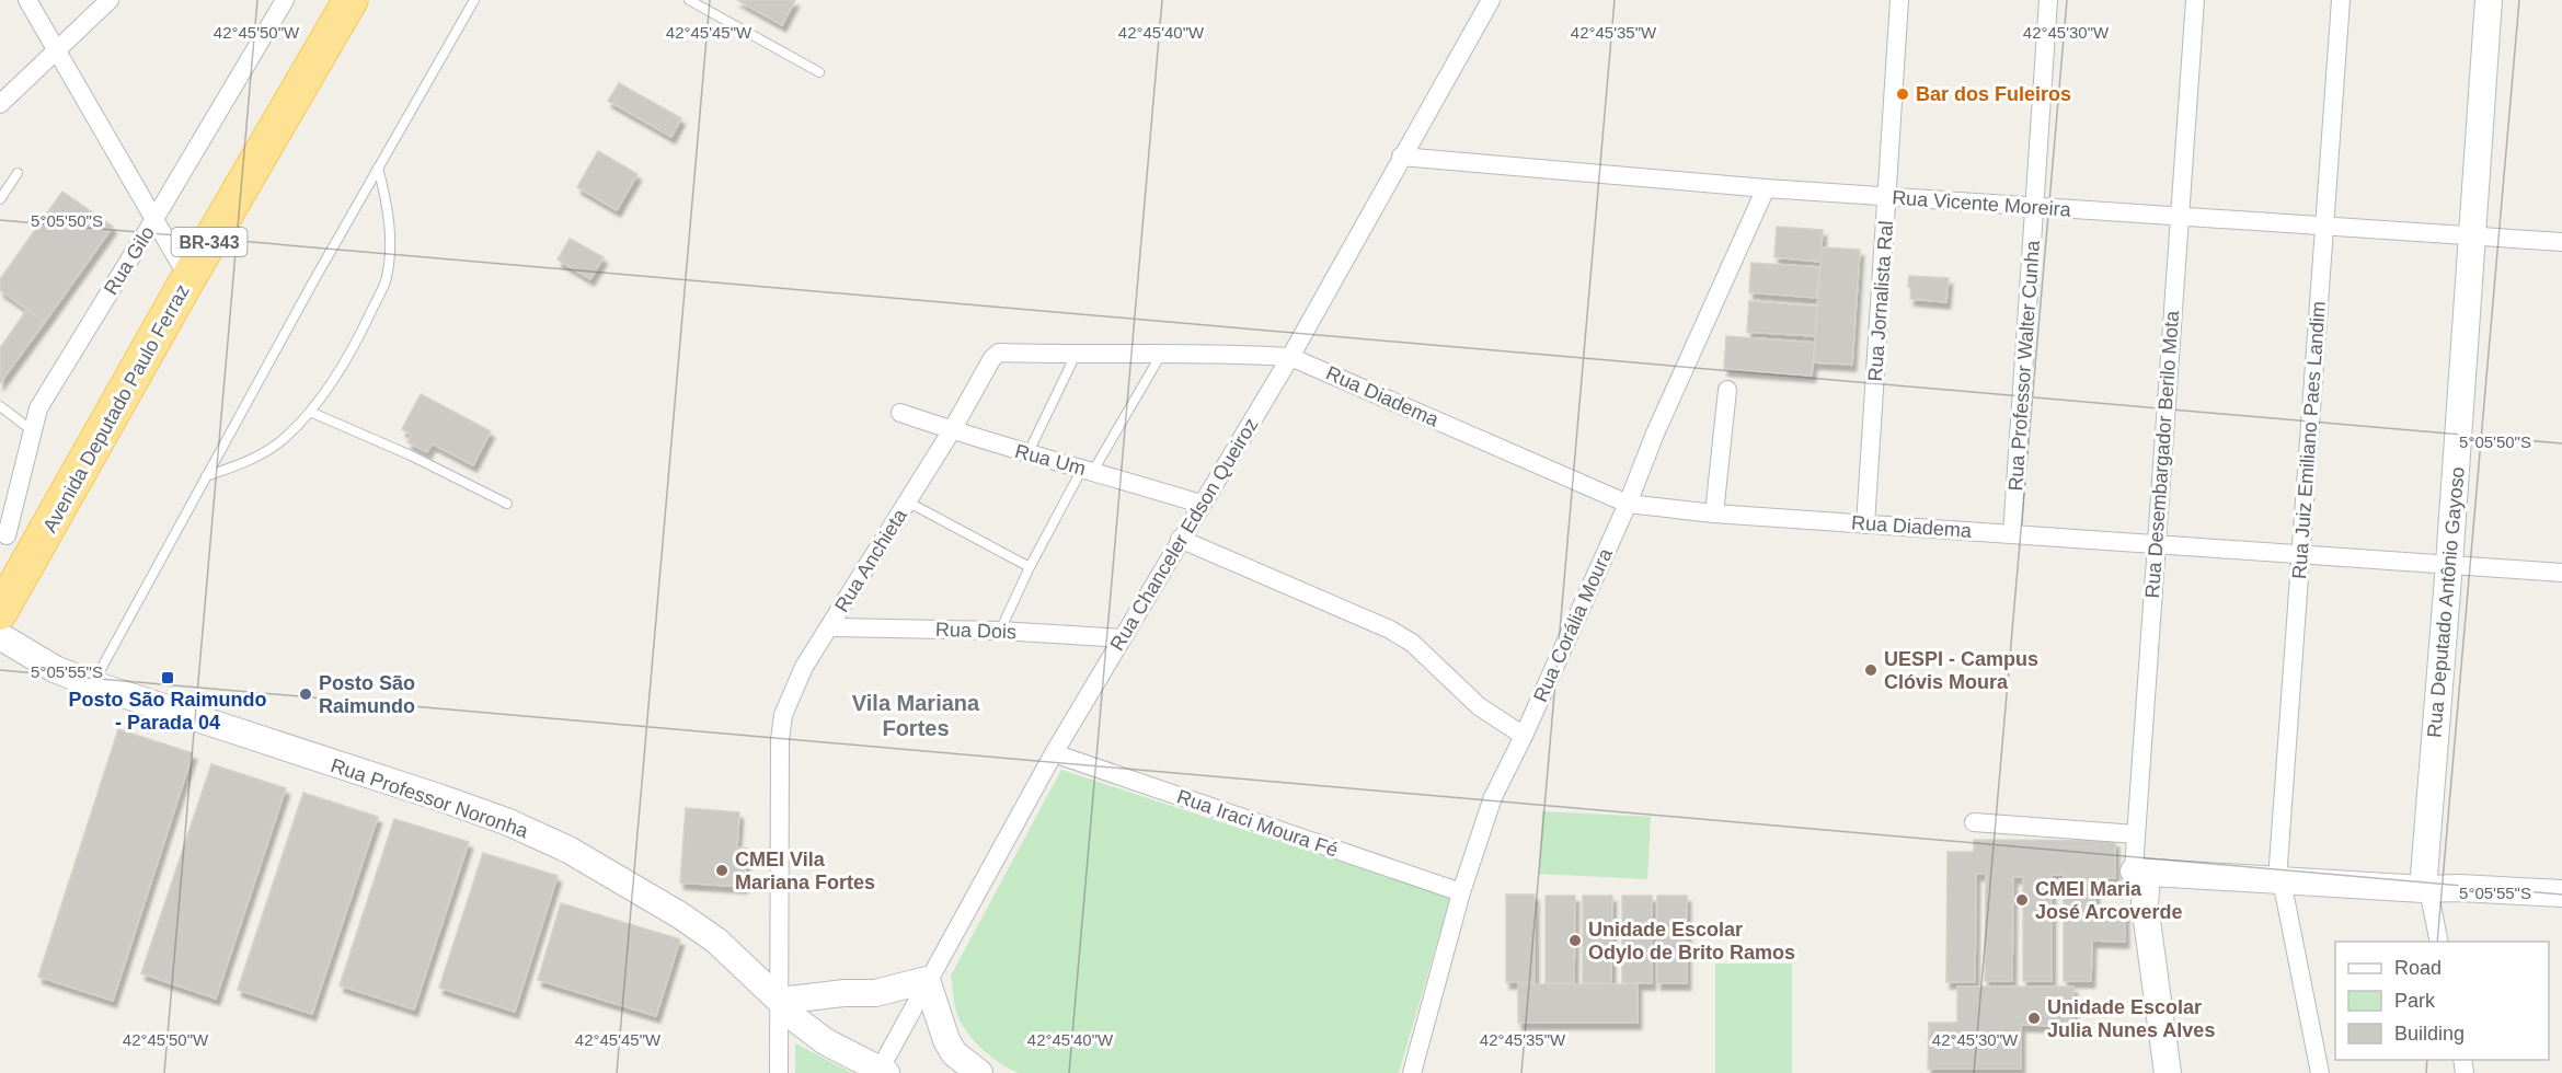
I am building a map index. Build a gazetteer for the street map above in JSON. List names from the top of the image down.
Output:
{
  "streets": {
    "highway": ["BR-343", "Avenida Deputado Paulo Ferraz"],
    "street": [
      "Rua Vicente Moreira",
      "Rua Gilo",
      "Rua Jornalista Ral",
      "Rua Professor Walter Cunha",
      "Rua Diadema",
      "Rua Juiz Emiliano Paes Landim",
      "Rua Desembargador Berilo Mota",
      "Rua Um",
      "Rua Chanceler Edson Queiroz",
      "Rua Anchieta",
      "Rua Deputado Antônio Gayoso",
      "Rua Corália Moura",
      "Rua Dois",
      "Rua Professor Noronha",
      "Rua Iraci Moura Fé"
    ]
  },
  "crossings": [
    ["Rua Vicente Moreira", "Rua Jornalista Ral"],
    ["Rua Vicente Moreira", "Rua Professor Walter Cunha"],
    ["Rua Vicente Moreira", "Rua Juiz Emiliano Paes Landim"],
    ["Rua Vicente Moreira", "Rua Desembargador Berilo Mota"],
    ["Rua Vicente Moreira", "Rua Chanceler Edson Queiroz"],
    ["Rua Vicente Moreira", "Rua Deputado Antônio Gayoso"],
    ["Rua Vicente Moreira", "Rua Corália Moura"],
    ["Rua Jornalista Ral", "Rua Diadema"],
    ["Rua Professor Walter Cunha", "Rua Diadema"],
    ["Rua Diadema", "Rua Juiz Emiliano Paes Landim"],
    ["Rua Diadema", "Rua Desembargador Berilo Mota"],
    ["Rua Diadema", "Rua Chanceler Edson Queiroz"],
    ["Rua Diadema", "Rua Anchieta"],
    ["Rua Diadema", "Rua Deputado Antônio Gayoso"],
    ["Rua Diadema", "Rua Corália Moura"],
    ["Rua Um", "Rua Chanceler Edson Queiroz"],
    ["Rua Um", "Rua Anchieta"],
    ["Rua Chanceler Edson Queiroz", "Rua Anchieta"],
    ["Rua Chanceler Edson Queiroz", "Rua Dois"],
    ["Rua Chanceler Edson Queiroz", "Rua Professor Noronha"],
    ["Rua Chanceler Edson Queiroz", "Rua Iraci Moura Fé"],
    ["Rua Anchieta", "Rua Dois"],
    ["Rua Anchieta", "Rua Professor Noronha"],
    ["Rua Corália Moura", "Rua Iraci Moura Fé"]
  ],
  "districts": ["Vila Mariana Fortes"],
  "places": {
    "other": [
      "Bar dos Fuleiros",
      "UESPI - Campus Clóvis Moura",
      "Posto São Raimundo",
      "CMEI Vila Mariana Fortes",
      "CMEI Maria José Arcoverde",
      "Unidade Escolar Odylo de Brito Ramos",
      "Unidade Escolar Julia Nunes Alves"
    ],
    "transit": ["Posto São Raimundo - Parada 04"]
  },
  "legend": ["Road", "Park", "Building"],
  "coordinates": [
    "42°45'50\"W",
    "42°45'45\"W",
    "42°45'40\"W",
    "42°45'35\"W",
    "42°45'30\"W",
    "5°05'50\"S",
    "5°05'55\"S"
  ]
}
